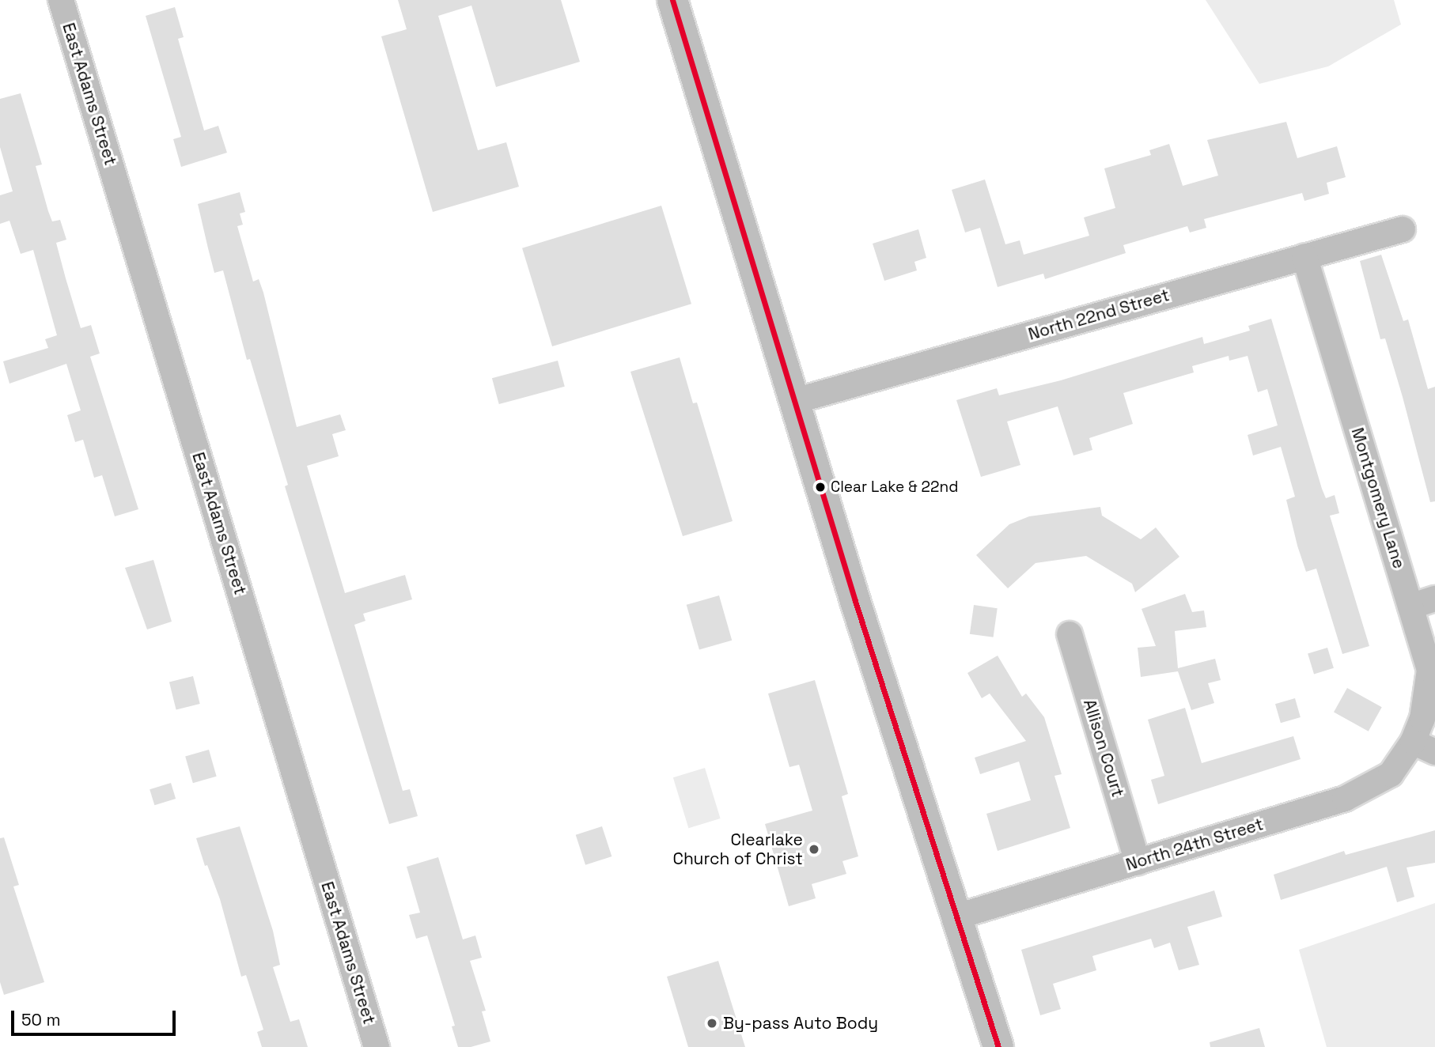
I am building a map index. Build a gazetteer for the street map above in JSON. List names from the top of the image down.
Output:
{
  "streets": {
    "street": [
      "East Adams Street",
      "North 22nd Street",
      "Montgomery Lane",
      "Allison Court",
      "North 24th Street"
    ]
  },
  "crossings": [
    ["North 22nd Street", "Montgomery Lane"],
    ["Montgomery Lane", "North 24th Street"],
    ["Allison Court", "North 24th Street"]
  ],
  "places": ["Clear Lake & 22nd", "Clearlake Church of Christ", "By-pass Auto Body"],
  "scale_bar": "50 m"
}
